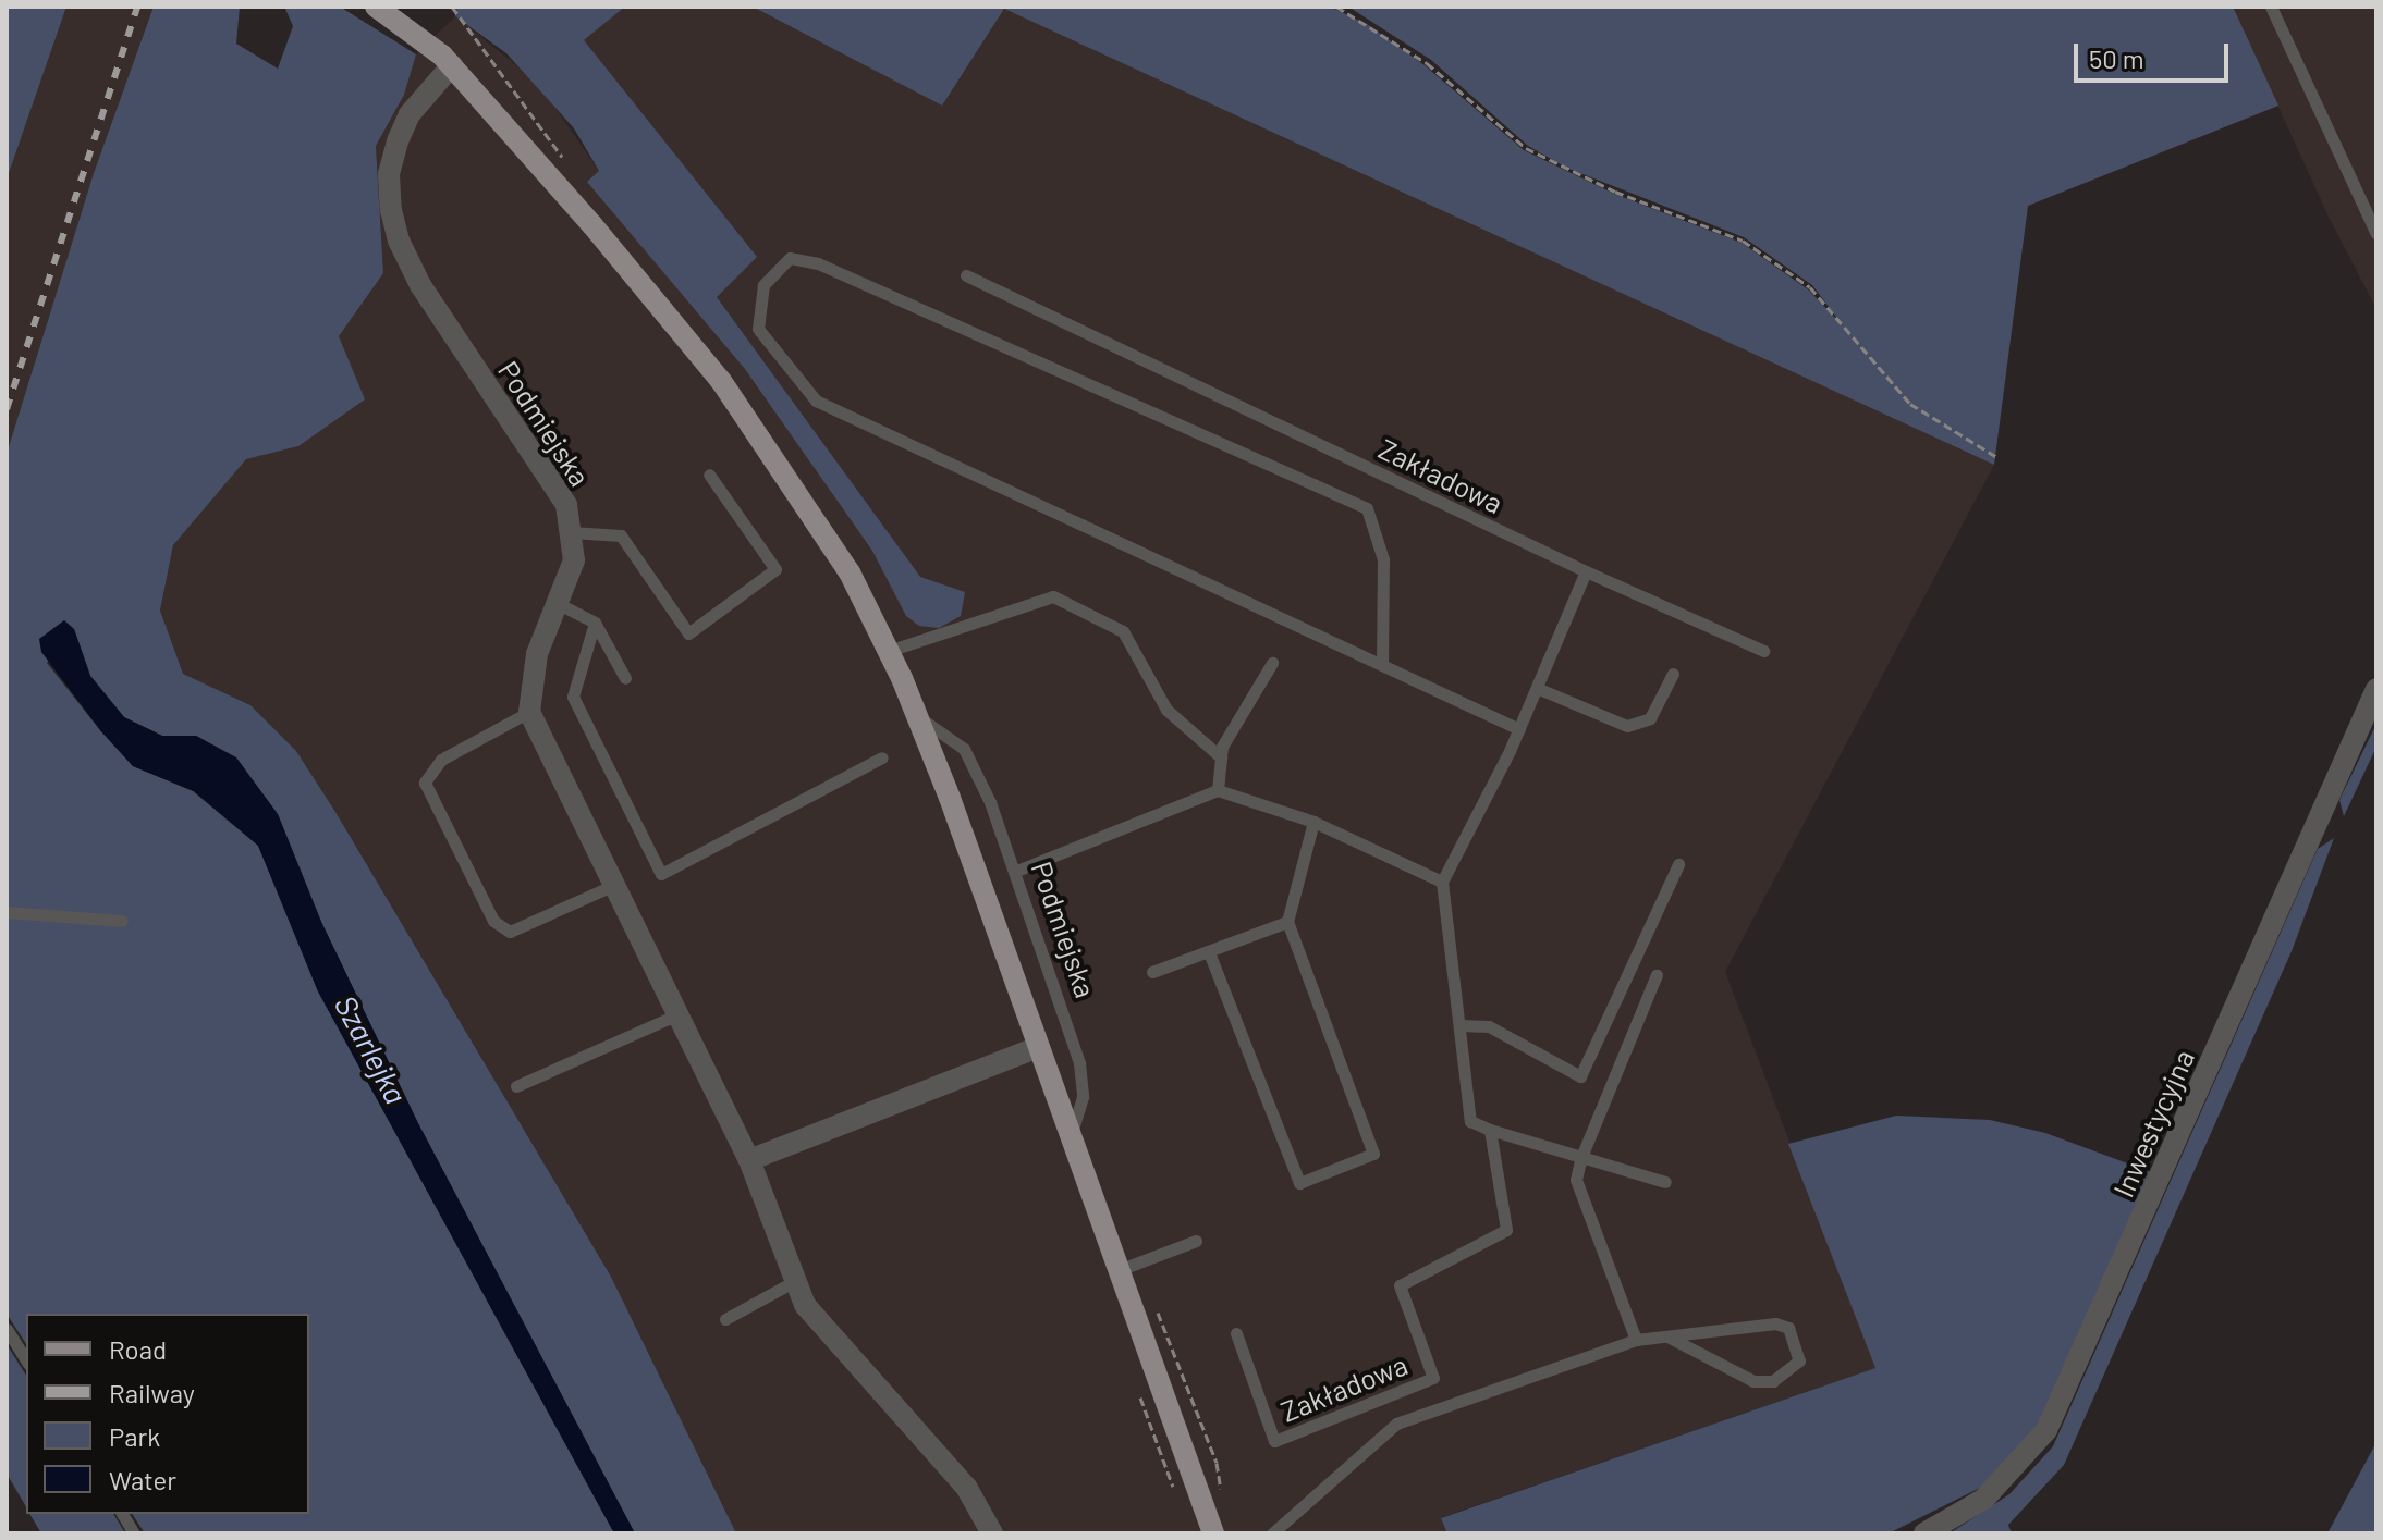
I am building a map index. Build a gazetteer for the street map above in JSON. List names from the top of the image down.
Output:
{
  "streets": {
    "street": ["Podmiejska", "Inwestycyjna"],
    "lane": ["Zakładowa"]
  },
  "water": ["Szarlejka"],
  "legend": [
    "Road",
    "Railway",
    "Park",
    "Water"
  ],
  "scale_bar": "50 m"
}
